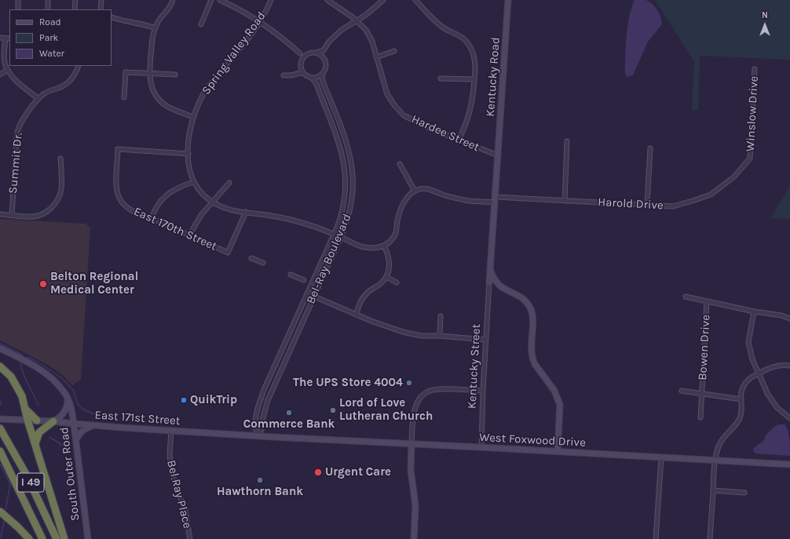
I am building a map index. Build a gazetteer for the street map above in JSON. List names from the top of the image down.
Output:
{
  "streets": {
    "highway": ["I 49"],
    "main road": [
      "Kentucky Road",
      "East 171st Street",
      "West Foxwood Drive",
      "South Outer Road"
    ],
    "street": [
      "Spring Valley Road",
      "Winslow Drive",
      "Hardee Street",
      "Summit Dr.",
      "Harold Drive",
      "East 170th Street",
      "Bel-Ray Boulevard",
      "Bowen Drive",
      "Kentucky Street",
      "Bel Ray Place"
    ]
  },
  "crossings": [
    ["Spring Valley Road", "East 170th Street"],
    ["Spring Valley Road", "Bel-Ray Boulevard"],
    ["Kentucky Road", "Hardee Street"],
    ["Winslow Drive", "Harold Drive"],
    ["Bel-Ray Boulevard", "East 171st Street"],
    ["Kentucky Street", "West Foxwood Drive"],
    ["East 171st Street", "West Foxwood Drive"],
    ["East 171st Street", "South Outer Road"],
    ["East 171st Street", "Bel Ray Place"]
  ],
  "places": [
    "Belton Regional Medical Center",
    "The UPS Store 4004",
    "QuikTrip",
    "Lord of Love Lutheran Church",
    "Commerce Bank",
    "Urgent Care",
    "Hawthorn Bank"
  ],
  "legend": ["Road", "Park", "Water"],
  "north": "top"
}
